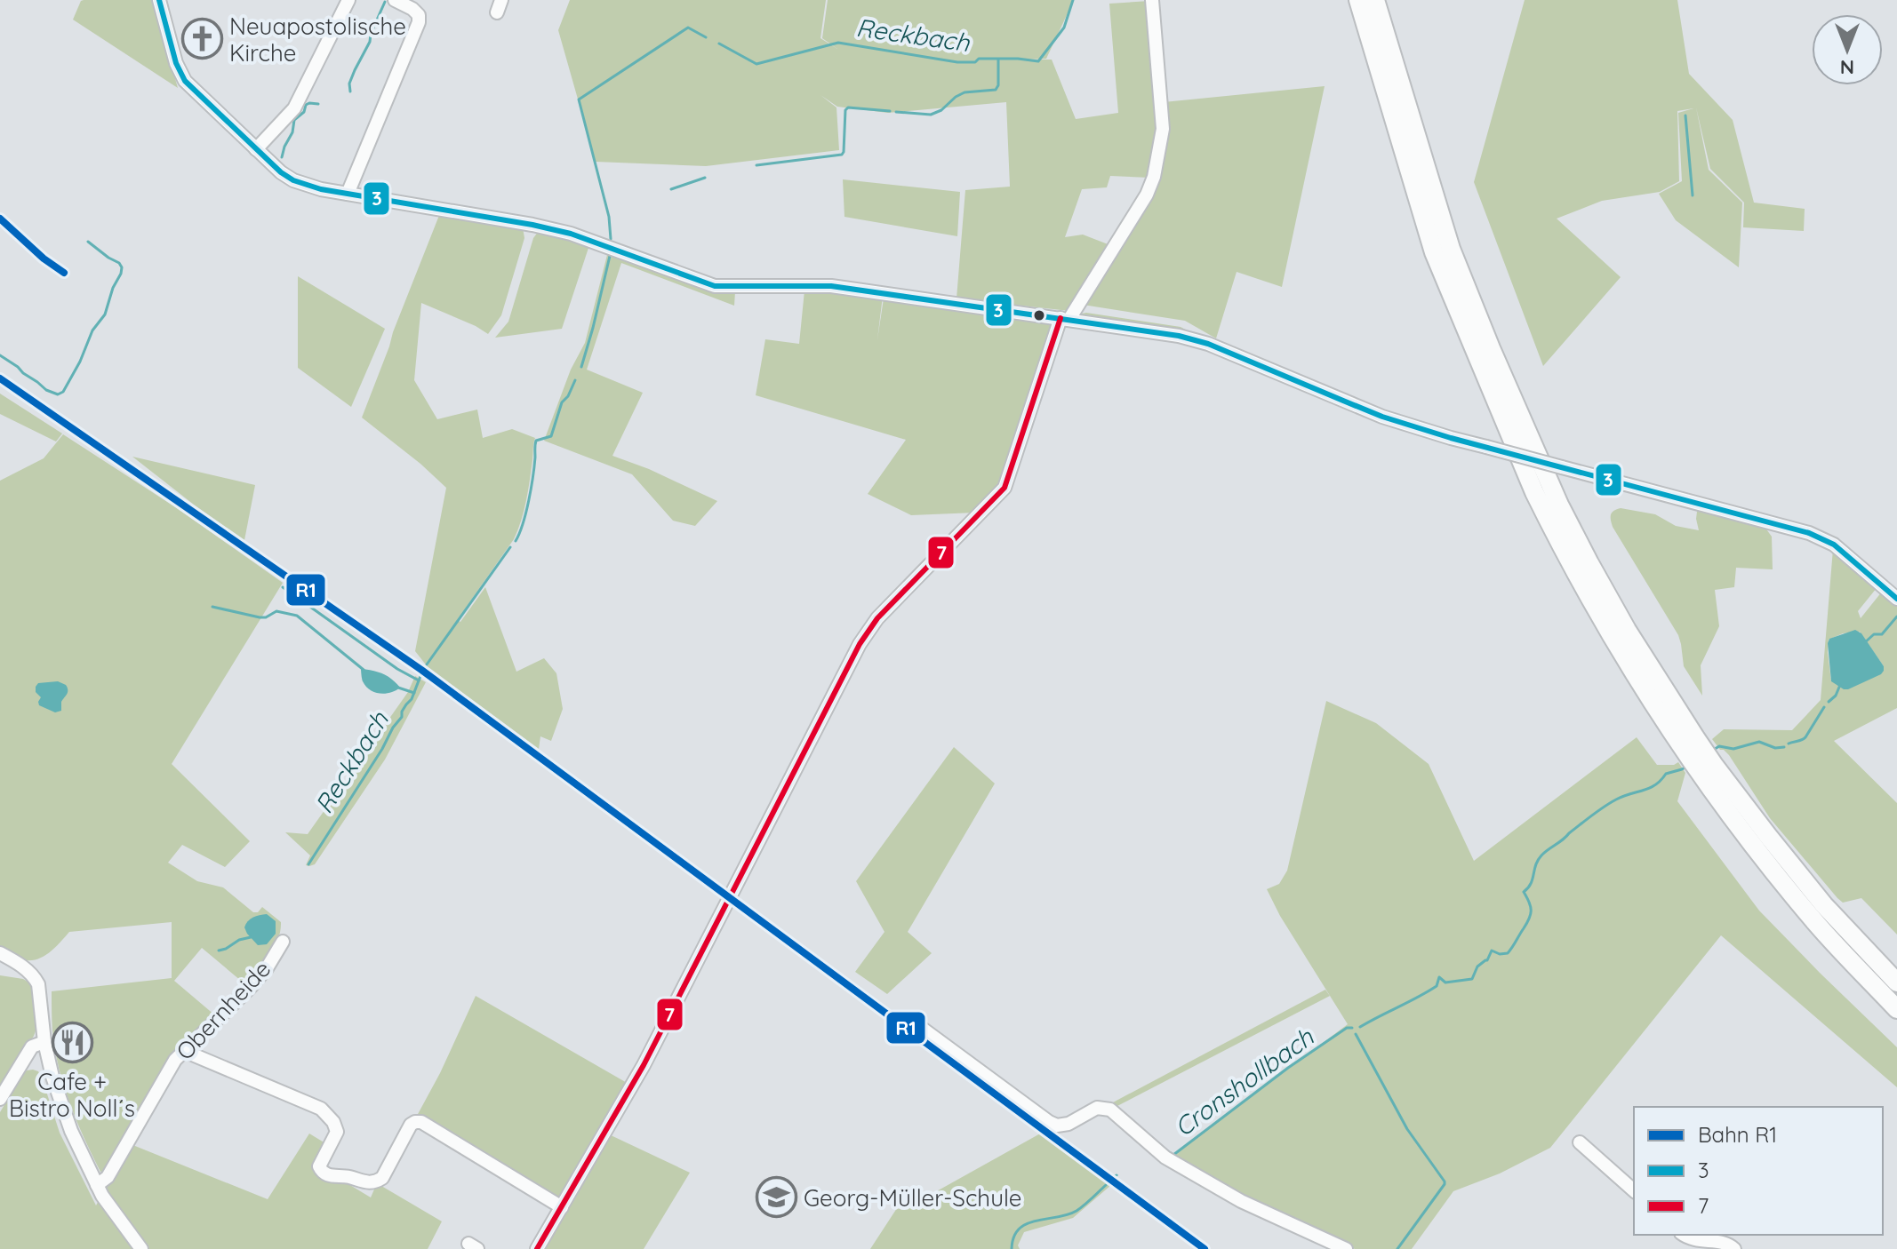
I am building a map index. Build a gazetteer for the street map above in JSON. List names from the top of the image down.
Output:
{
  "streets": {
    "street": ["Obernheide"]
  },
  "water": ["Reckbach", "Cronshollbach"],
  "places": {
    "church": ["Neuapostolische Kirche"],
    "restaurant": ["Cafe + Bistro Noll´s"],
    "school or university": ["Georg-Müller-Schule"]
  },
  "lines": ["transit line 3", "rail line R1", "transit line 7"],
  "legend": ["Bahn R1", "3", "7"],
  "north": "bottom"
}
